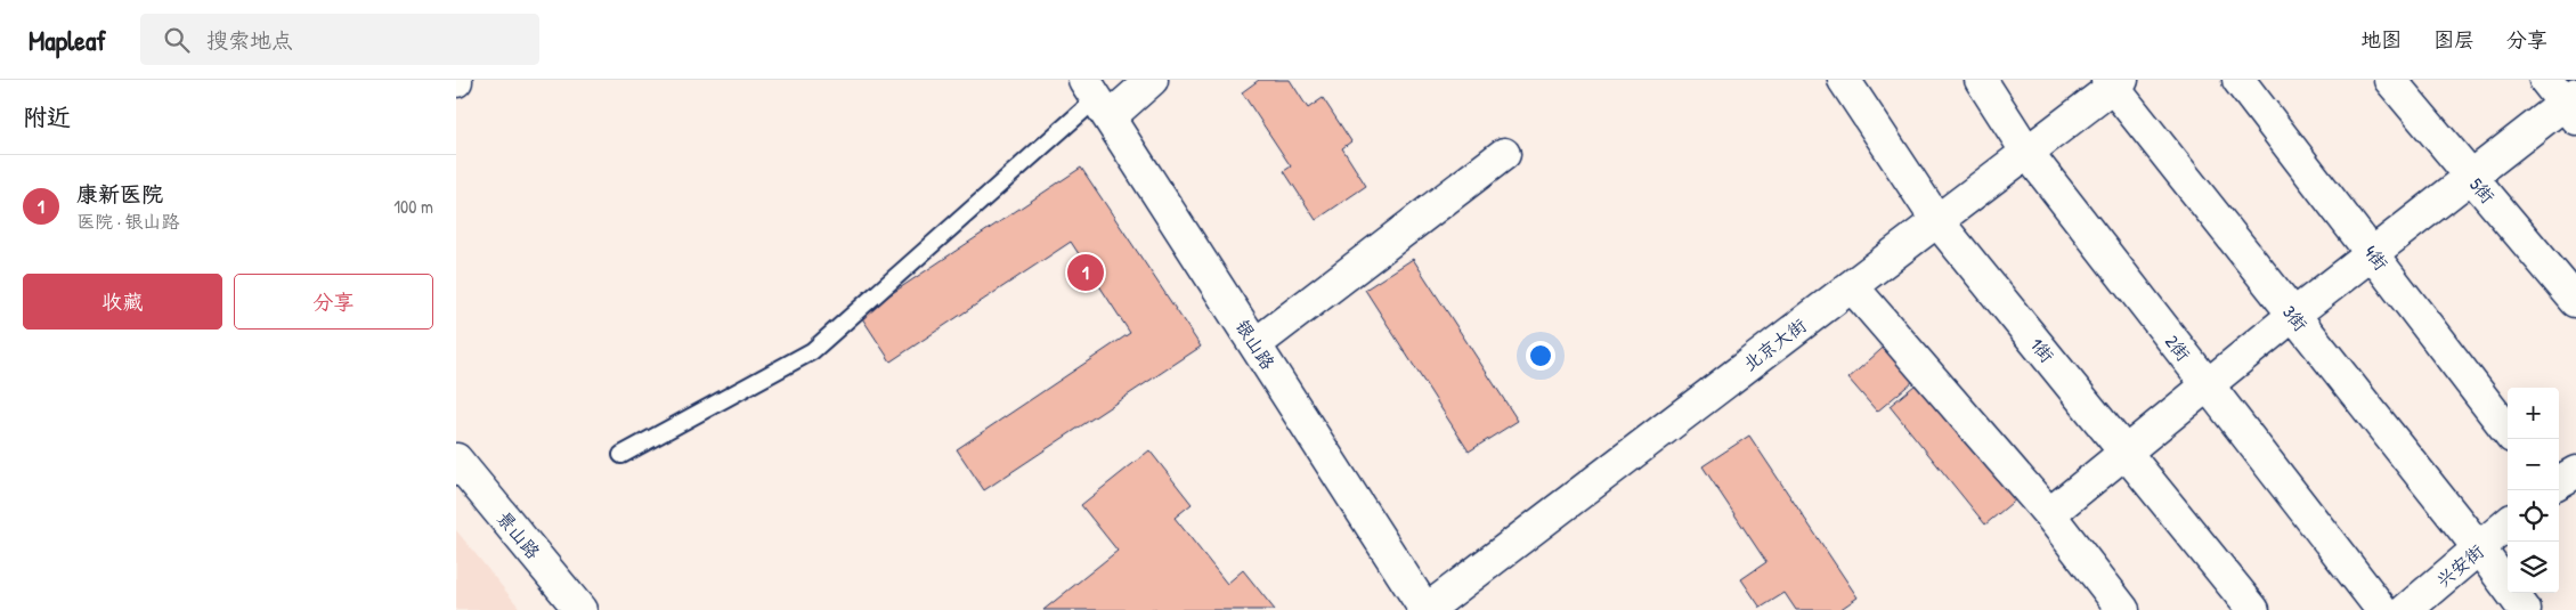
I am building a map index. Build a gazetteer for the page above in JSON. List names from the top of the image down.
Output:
{
  "streets": {
    "street": [
      "5街",
      "4街",
      "3街",
      "银山路",
      "北京大街",
      "2街",
      "1街",
      "景山路",
      "兴安街"
    ]
  },
  "crossings": [
    ["3街", "北京大街"],
    ["3街", "兴安街"],
    ["银山路", "北京大街"],
    ["北京大街", "2街"],
    ["北京大街", "1街"]
  ],
  "page": {
    "header": "Mapleaf",
    "search": "搜索地点",
    "nav": ["地图", "图层", "分享"],
    "heading": "附近",
    "list": [
      {
        "mark": "1",
        "name": "康新医院",
        "note": "医院 · 银山路",
        "value": "100 m"
      }
    ],
    "pins": "1",
    "buttons": ["收藏", "分享"],
    "map_buttons": ["+", "−"]
  }
}
